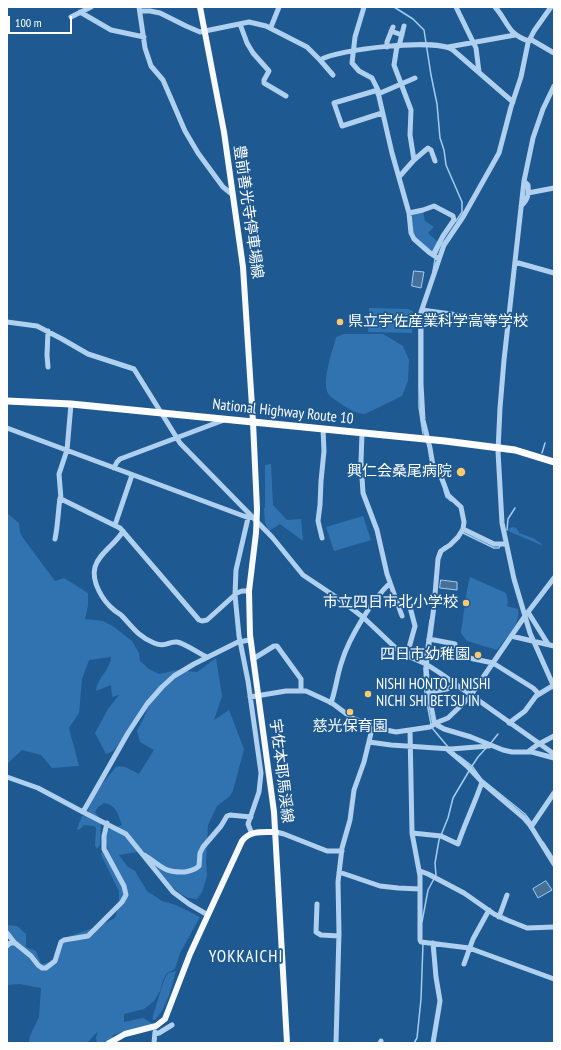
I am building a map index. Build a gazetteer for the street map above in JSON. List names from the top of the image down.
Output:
{
  "streets": {
    "highway": ["National Highway Route 10"],
    "main road": ["豊前善光寺停車場線", "宇佐本耶馬渓線"]
  },
  "crossings": [
    ["豊前善光寺停車場線", "National Highway Route 10"],
    ["豊前善光寺停車場線", "宇佐本耶馬渓線"],
    ["National Highway Route 10", "宇佐本耶馬渓線"]
  ],
  "districts": ["YOKKAICHI"],
  "places": [
    "県立宇佐産業科学高等学校",
    "興仁会桑尾病院",
    "市立四日市北小学校",
    "四日市幼稚園",
    "NISHI HONTO JI NISHI NICHI SHI BETSU IN",
    "慈光保育園"
  ],
  "scale_bar": "100 m"
}
